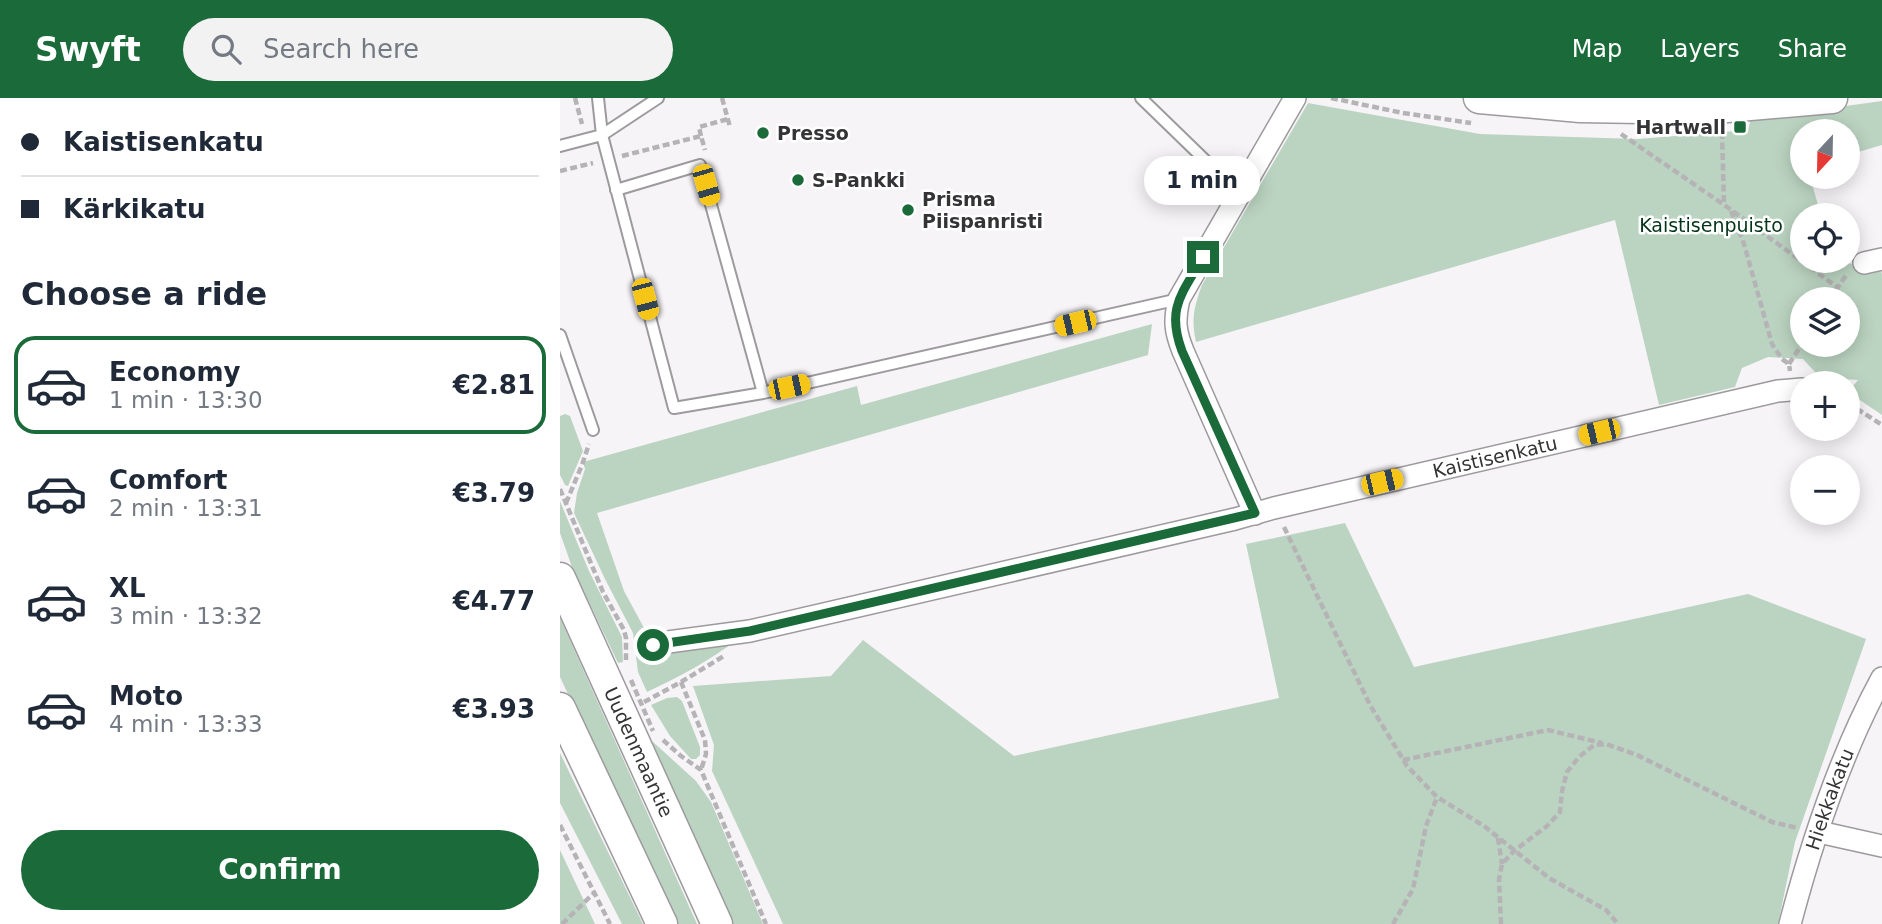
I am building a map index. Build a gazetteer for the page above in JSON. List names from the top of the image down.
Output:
{
  "streets": {
    "main road": ["Uudenmaantie"],
    "street": ["Kaistisenkatu", "Hiekkakatu"]
  },
  "parks": ["Kaistisenpuisto"],
  "places": {
    "transit": ["Hartwall"],
    "other": ["Presso", "S-Pankki", "Prisma Piispanristi"]
  },
  "north": "bottom",
  "page": {
    "header": "Swyft",
    "search": "Search here",
    "nav": ["Map", "Layers", "Share"],
    "banner": ["Kaistisenkatu", "Kärkikatu"],
    "map_buttons": ["+", "−"],
    "bubble": "1 min",
    "heading": "Choose a ride",
    "list": [
      {
        "name": "Economy",
        "note": "1 min · 13:30",
        "value": "€2.81"
      },
      {
        "name": "Comfort",
        "note": "2 min · 13:31",
        "value": "€3.79"
      },
      {
        "name": "XL",
        "note": "3 min · 13:32",
        "value": "€4.77"
      },
      {
        "name": "Moto",
        "note": "4 min · 13:33",
        "value": "€3.93"
      }
    ],
    "buttons": "Confirm"
  }
}
